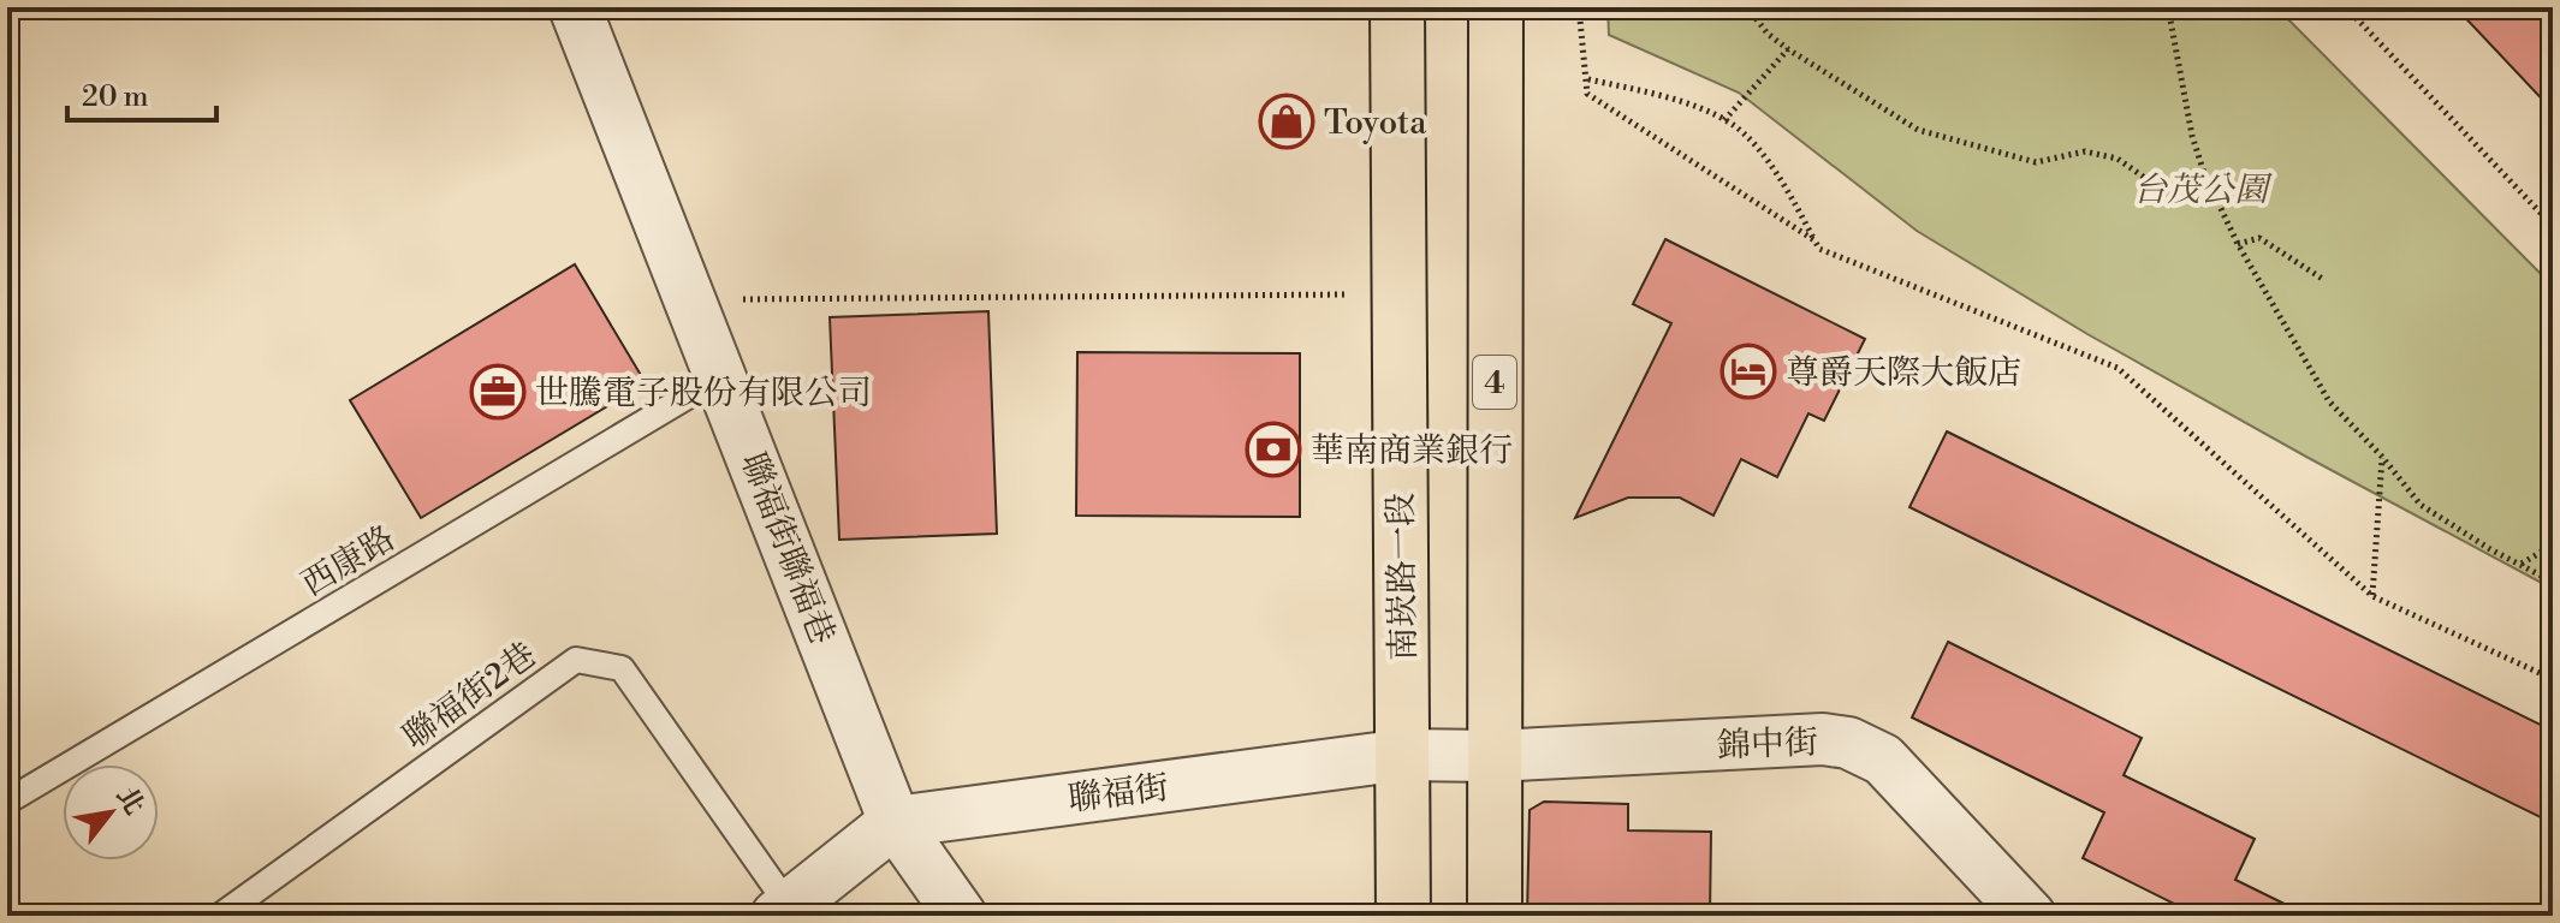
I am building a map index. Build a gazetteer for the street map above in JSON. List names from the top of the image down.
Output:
{
  "streets": {
    "main road": ["4", "南崁路一段"],
    "street": ["聯福街聯福巷", "錦中街", "聯福街"],
    "lane": ["西康路", "聯福街2巷"]
  },
  "crossings": [
    ["4", "錦中街"],
    ["4", "聯福街"],
    ["聯福街聯福巷", "西康路"],
    ["聯福街聯福巷", "聯福街"],
    ["南崁路一段", "聯福街"],
    ["錦中街", "聯福街"]
  ],
  "parks": ["台茂公園"],
  "places": {
    "shop": ["Toyota"],
    "hotel": ["尊爵天際大飯店"],
    "office": ["世騰電子股份有限公司"],
    "bank": ["華南商業銀行"]
  },
  "scale_bar": "20 m",
  "north": "top right"
}
